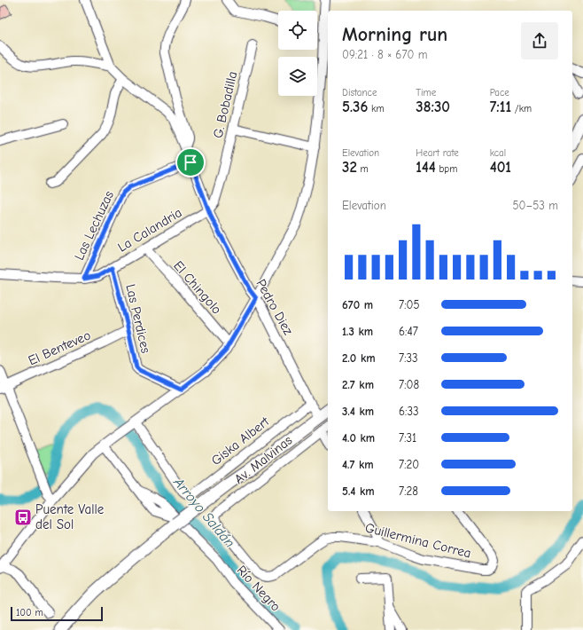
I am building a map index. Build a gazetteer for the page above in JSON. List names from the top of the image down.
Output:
{
  "streets": {
    "street": [
      "G. Bobadilla",
      "Las Lechuzas",
      "La Calandria",
      "El Chingolo",
      "Pedro Diez",
      "Las Perdices",
      "El Benteveo",
      "Giska Albert",
      "Av. Malvinas",
      "Guillermina Correa",
      "Río Negro"
    ]
  },
  "crossings": [
    ["G. Bobadilla", "La Calandria"],
    ["G. Bobadilla", "Pedro Diez"],
    ["Las Lechuzas", "La Calandria"],
    ["Las Lechuzas", "Pedro Diez"],
    ["La Calandria", "El Chingolo"],
    ["La Calandria", "Pedro Diez"],
    ["La Calandria", "Las Perdices"],
    ["Pedro Diez", "Giska Albert"],
    ["Las Perdices", "El Benteveo"],
    ["Av. Malvinas", "Guillermina Correa"]
  ],
  "water": ["Arroyo Saldán"],
  "places": {
    "bus stop": ["Puente Valle del Sol"]
  },
  "scale_bar": "100 m",
  "page": {
    "heading": ["Morning run", "09:21 · 8 × 670 m"],
    "stats": [
      ["Distance", "5.36 km"],
      ["Time", "38:30"],
      ["Pace", "7:11 /km"],
      ["Elevation", "32 m"],
      ["Heart rate", "144 bpm"],
      ["kcal", "401"]
    ],
    "chart": ["Elevation", "50–53 m"],
    "list": [
      {
        "name": "670 m",
        "note": "7:05"
      },
      {
        "name": "1.3 km",
        "note": "6:47"
      },
      {
        "name": "2.0 km",
        "note": "7:33"
      },
      {
        "name": "2.7 km",
        "note": "7:08"
      },
      {
        "name": "3.4 km",
        "note": "6:33"
      },
      {
        "name": "4.0 km",
        "note": "7:31"
      },
      {
        "name": "4.7 km",
        "note": "7:20"
      },
      {
        "name": "5.4 km",
        "note": "7:28"
      }
    ],
    "scale": "100 m"
  }
}
